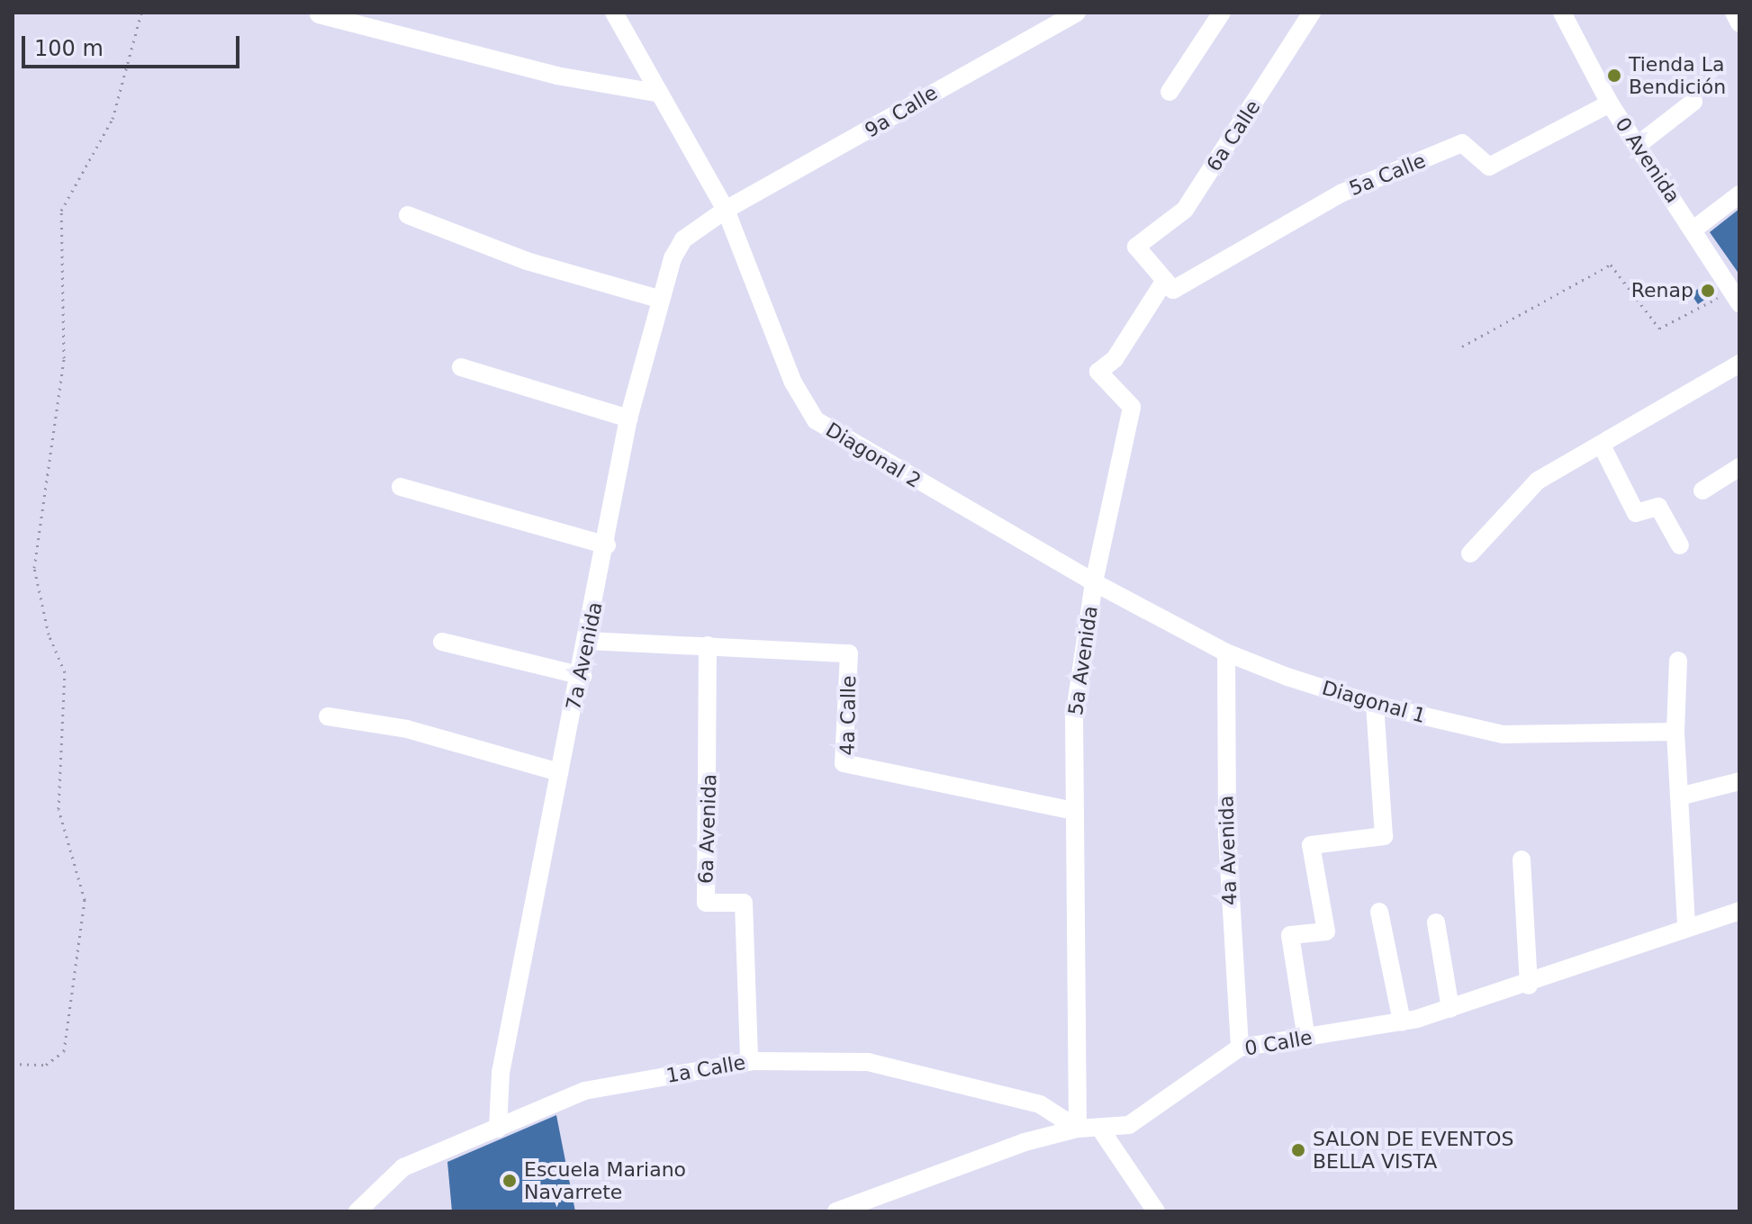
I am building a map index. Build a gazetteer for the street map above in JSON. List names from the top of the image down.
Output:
{
  "streets": {
    "street": [
      "9a Calle",
      "6a Calle",
      "0 Avenida",
      "5a Calle",
      "Diagonal 2",
      "7a Avenida",
      "5a Avenida",
      "Diagonal 1",
      "4a Calle",
      "6a Avenida",
      "4a Avenida",
      "0 Calle",
      "1a Calle"
    ]
  },
  "crossings": [
    ["9a Calle", "Diagonal 2"],
    ["9a Calle", "7a Avenida"],
    ["6a Calle", "5a Calle"],
    ["6a Calle", "5a Avenida"],
    ["0 Avenida", "5a Calle"],
    ["5a Calle", "5a Avenida"],
    ["Diagonal 2", "7a Avenida"],
    ["Diagonal 2", "5a Avenida"],
    ["Diagonal 2", "Diagonal 1"],
    ["7a Avenida", "4a Calle"],
    ["7a Avenida", "1a Calle"],
    ["5a Avenida", "Diagonal 1"],
    ["5a Avenida", "4a Calle"],
    ["5a Avenida", "0 Calle"],
    ["5a Avenida", "1a Calle"],
    ["Diagonal 1", "4a Avenida"],
    ["4a Calle", "6a Avenida"],
    ["6a Avenida", "1a Calle"],
    ["4a Avenida", "0 Calle"],
    ["0 Calle", "1a Calle"]
  ],
  "places": [
    "Tienda La Bendición",
    "Renap",
    "SALON DE EVENTOS BELLA VISTA",
    "Escuela Mariano Navarrete"
  ],
  "scale_bar": "100 m"
}
